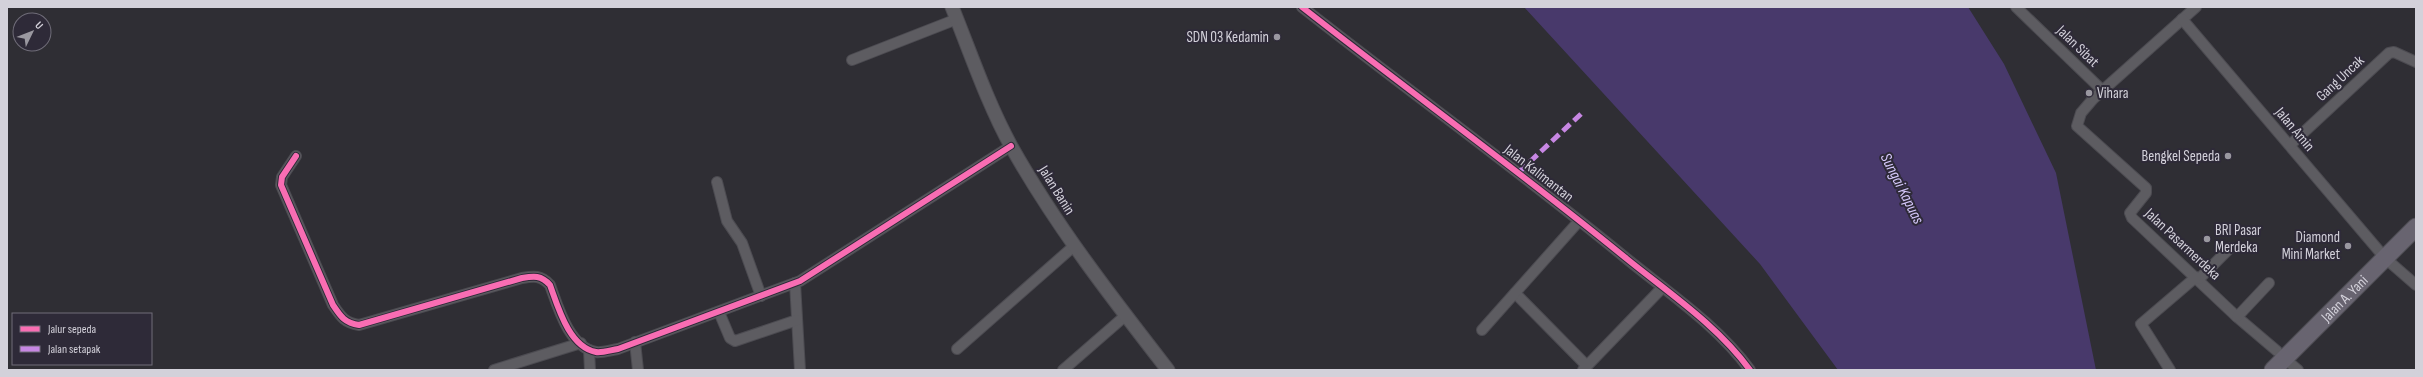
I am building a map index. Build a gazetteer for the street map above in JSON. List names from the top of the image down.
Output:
{
  "streets": {
    "highway": ["Jalan A. Yani"],
    "street": [
      "Jalan Sibat",
      "Gang Uncak",
      "Jalan Amin",
      "Jalan Kalimantan",
      "Jalan Banin",
      "Jalan Pasarmerdeka"
    ]
  },
  "crossings": [
    ["Jalan Sibat", "Jalan Pasarmerdeka"],
    ["Gang Uncak", "Jalan Amin"],
    ["Jalan Amin", "Jalan Pasarmerdeka"],
    ["Jalan Amin", "Jalan A. Yani"]
  ],
  "water": ["Sungai Kapuas"],
  "places": [
    "SDN 03 Kedamin",
    "Vihara",
    "Bengkel Sepeda",
    "BRI Pasar Merdeka",
    "Diamond Mini Market"
  ],
  "legend": ["Jalur sepeda", "Jalan setapak"],
  "north": "top right"
}
